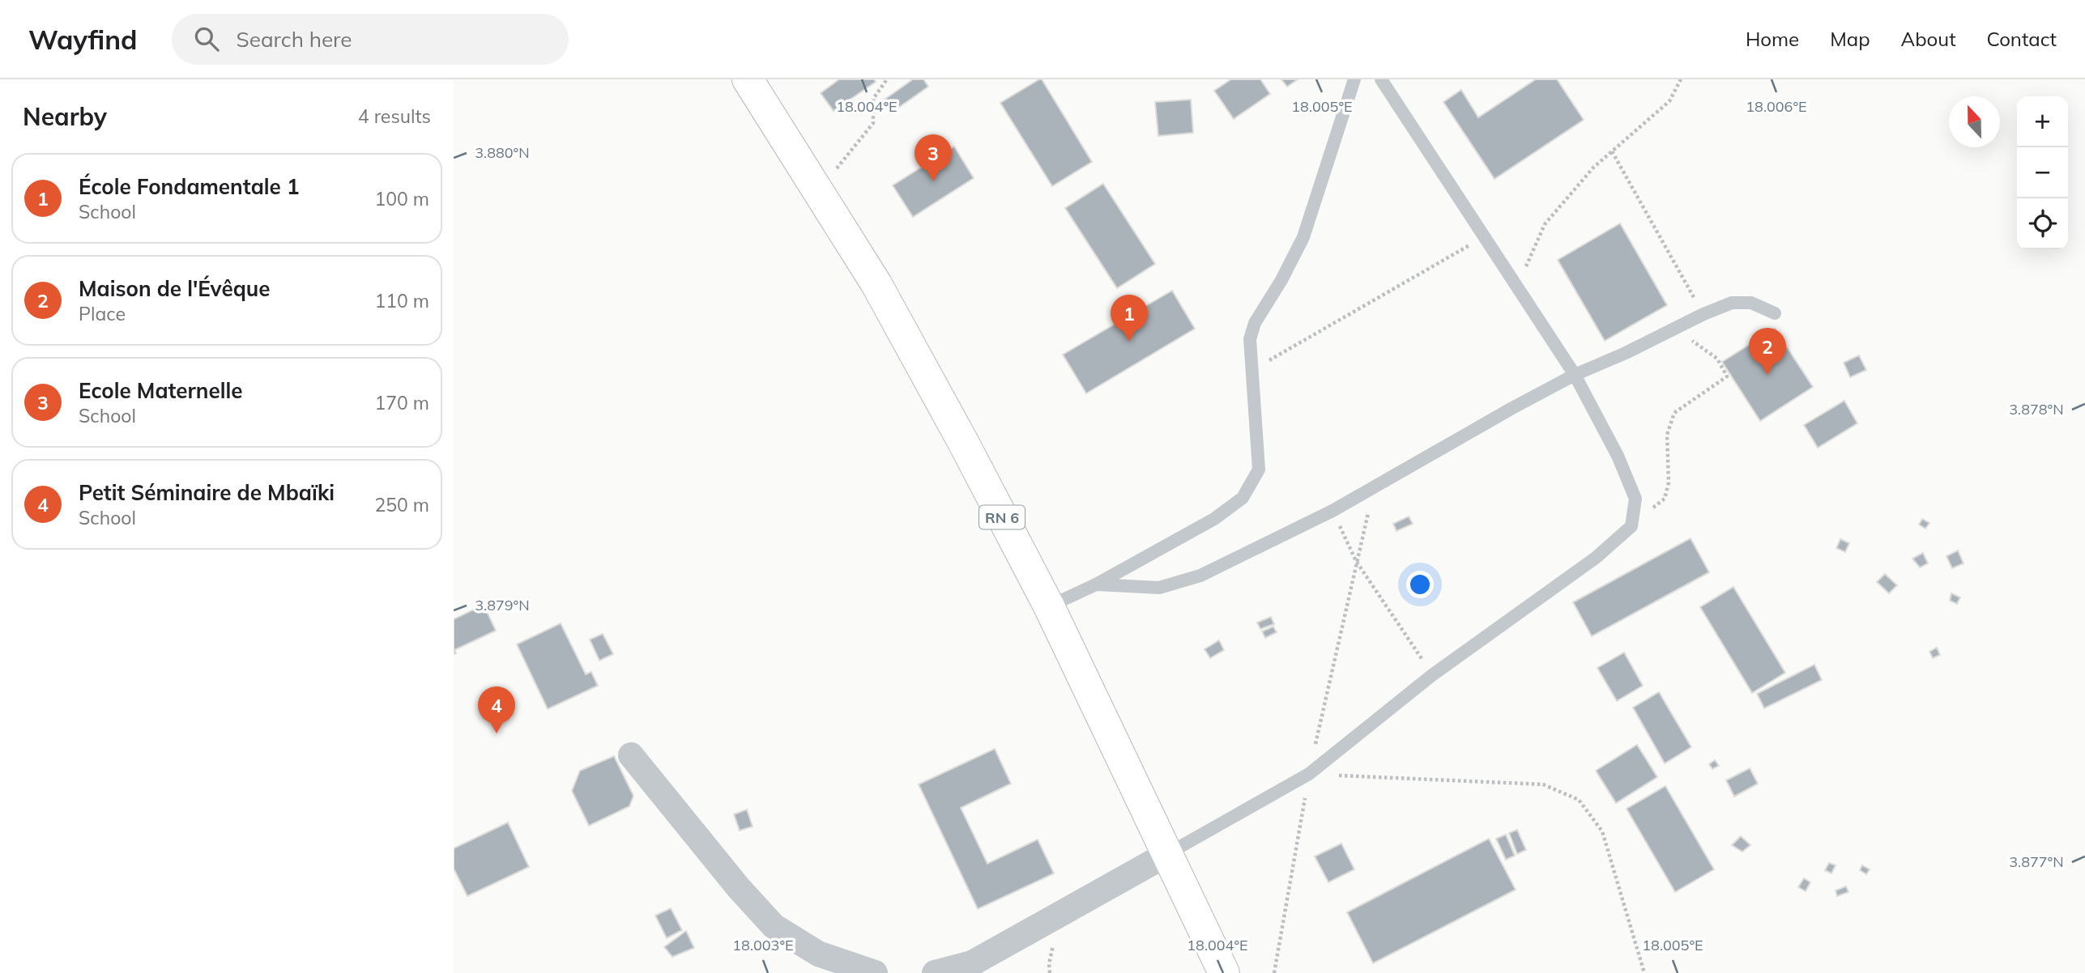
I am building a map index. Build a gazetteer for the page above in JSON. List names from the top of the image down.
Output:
{
  "streets": {
    "main road": ["RN 6"]
  },
  "north": "top",
  "page": {
    "header": "Wayfind",
    "search": "Search here",
    "nav": [
      "Home",
      "Map",
      "About",
      "Contact"
    ],
    "heading": ["Nearby", "4 results"],
    "map_buttons": ["+", "−"],
    "pins": [
      "3",
      "1",
      "2",
      "4"
    ],
    "list": [
      {
        "mark": "1",
        "name": "École Fondamentale 1",
        "note": "School",
        "value": "100 m"
      },
      {
        "mark": "2",
        "name": "Maison de l'Évêque",
        "note": "Place",
        "value": "110 m"
      },
      {
        "mark": "3",
        "name": "Ecole Maternelle",
        "note": "School",
        "value": "170 m"
      },
      {
        "mark": "4",
        "name": "Petit Séminaire de Mbaïki",
        "note": "School",
        "value": "250 m"
      }
    ]
  },
  "coordinates": [
    "18.004°E",
    "18.005°E",
    "18.006°E",
    "3.880°N",
    "3.878°N",
    "3.879°N",
    "3.877°N",
    "18.003°E"
  ]
}
